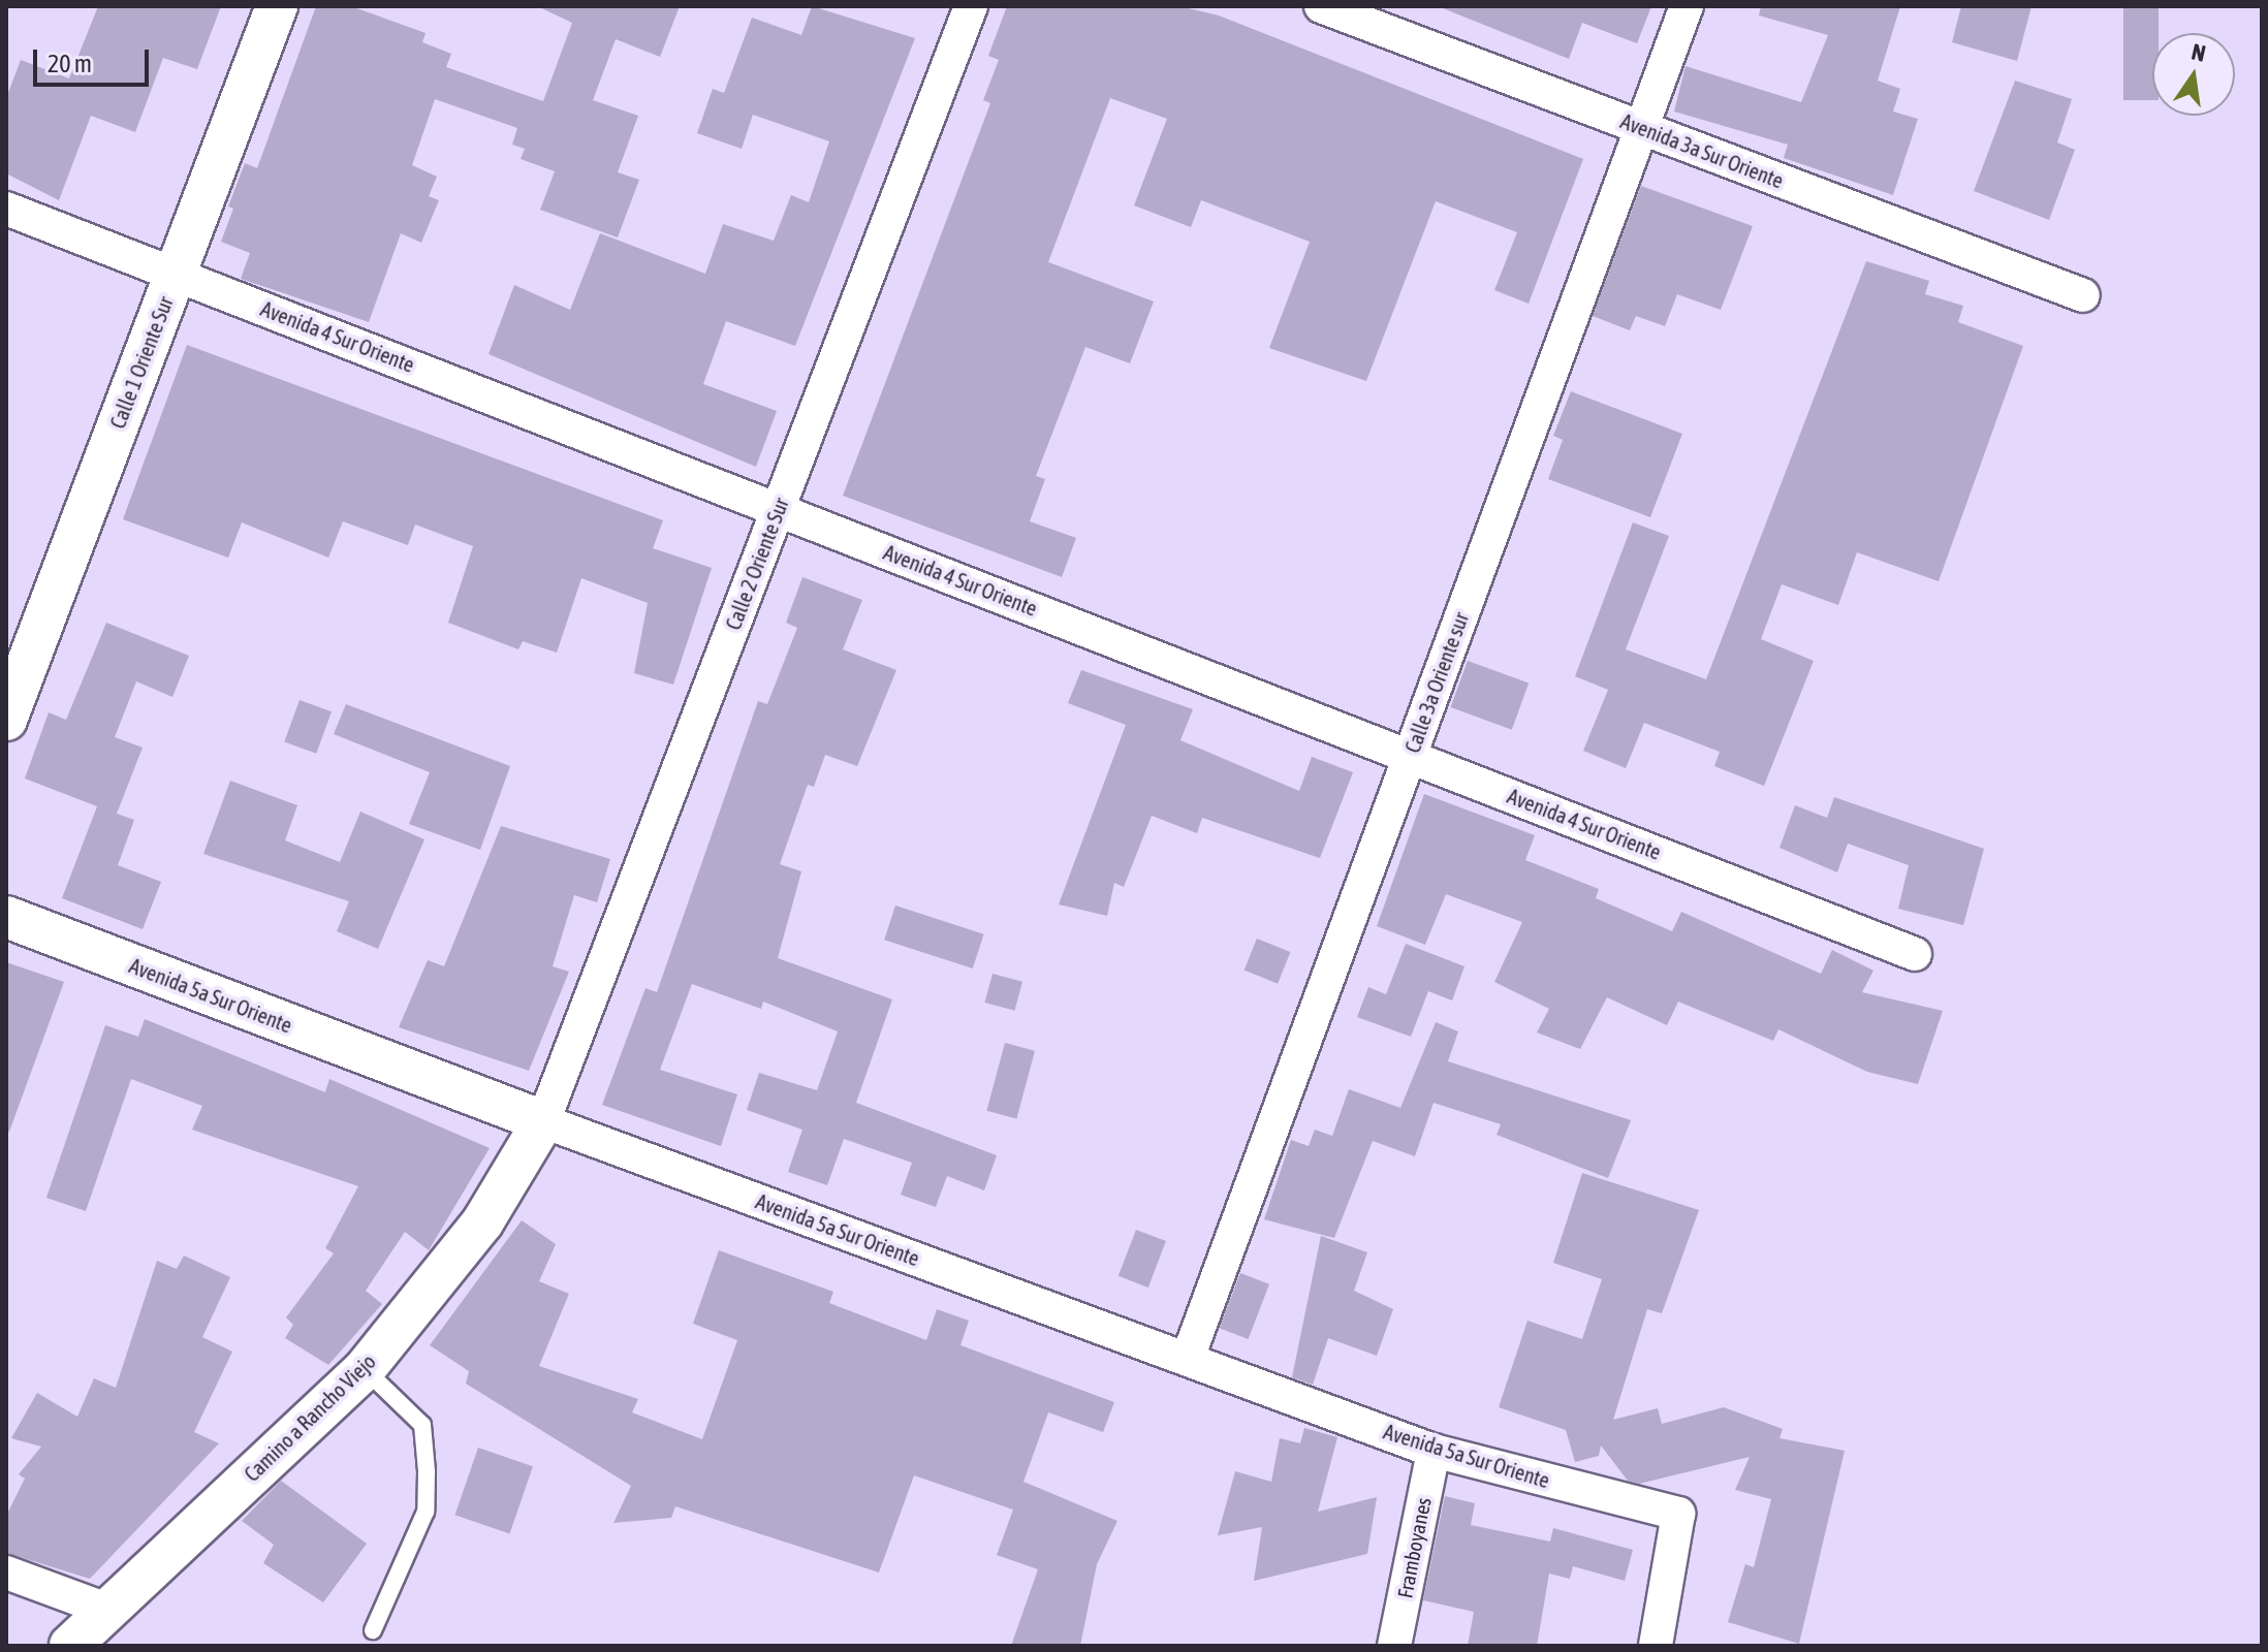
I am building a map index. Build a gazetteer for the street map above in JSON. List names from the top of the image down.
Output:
{
  "streets": {
    "street": [
      "Avenida 3a Sur Oriente",
      "Avenida 4 Sur Oriente",
      "Calle 1 Oriente Sur",
      "Calle 2 Oriente Sur",
      "Calle 3a Oriente sur",
      "Avenida 5a Sur Oriente",
      "Camino a Rancho Viejo",
      "Framboyanes"
    ]
  },
  "crossings": [
    ["Avenida 3a Sur Oriente", "Calle 3a Oriente sur"],
    ["Avenida 4 Sur Oriente", "Calle 1 Oriente Sur"],
    ["Avenida 4 Sur Oriente", "Calle 2 Oriente Sur"],
    ["Avenida 4 Sur Oriente", "Calle 3a Oriente sur"],
    ["Calle 2 Oriente Sur", "Avenida 5a Sur Oriente"],
    ["Calle 2 Oriente Sur", "Camino a Rancho Viejo"],
    ["Calle 3a Oriente sur", "Avenida 5a Sur Oriente"],
    ["Avenida 5a Sur Oriente", "Camino a Rancho Viejo"],
    ["Avenida 5a Sur Oriente", "Framboyanes"]
  ],
  "scale_bar": "20 m",
  "north": "top"
}
